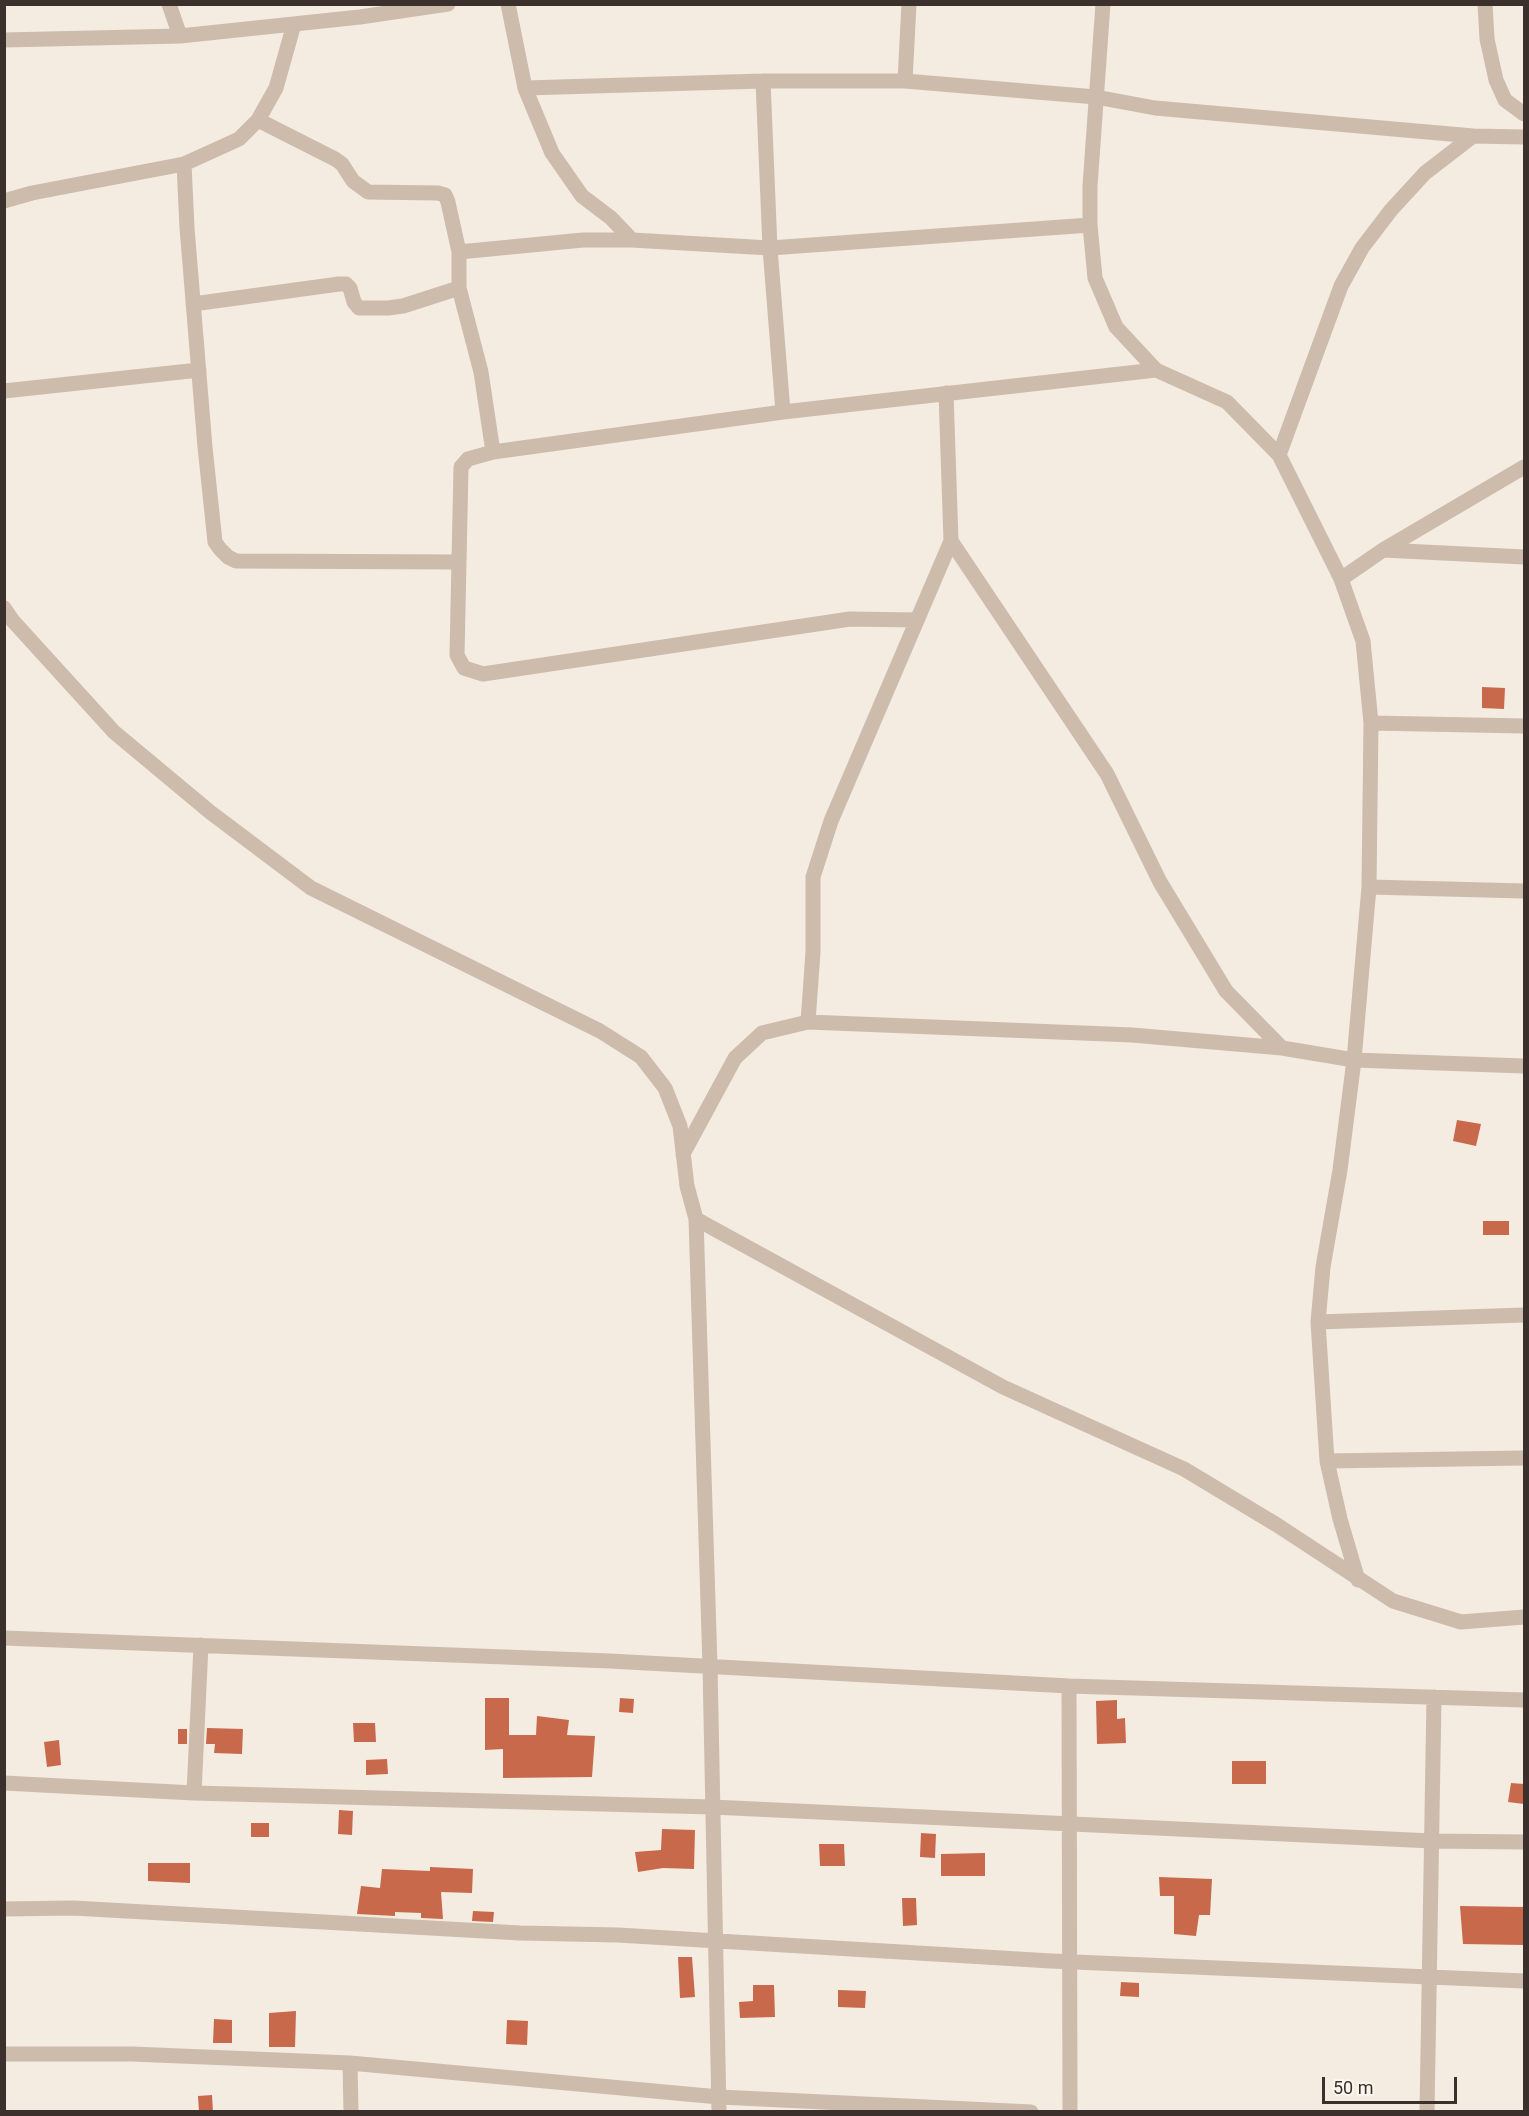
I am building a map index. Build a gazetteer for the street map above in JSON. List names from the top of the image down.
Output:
{
  "scale_bar": "50 m"
}
